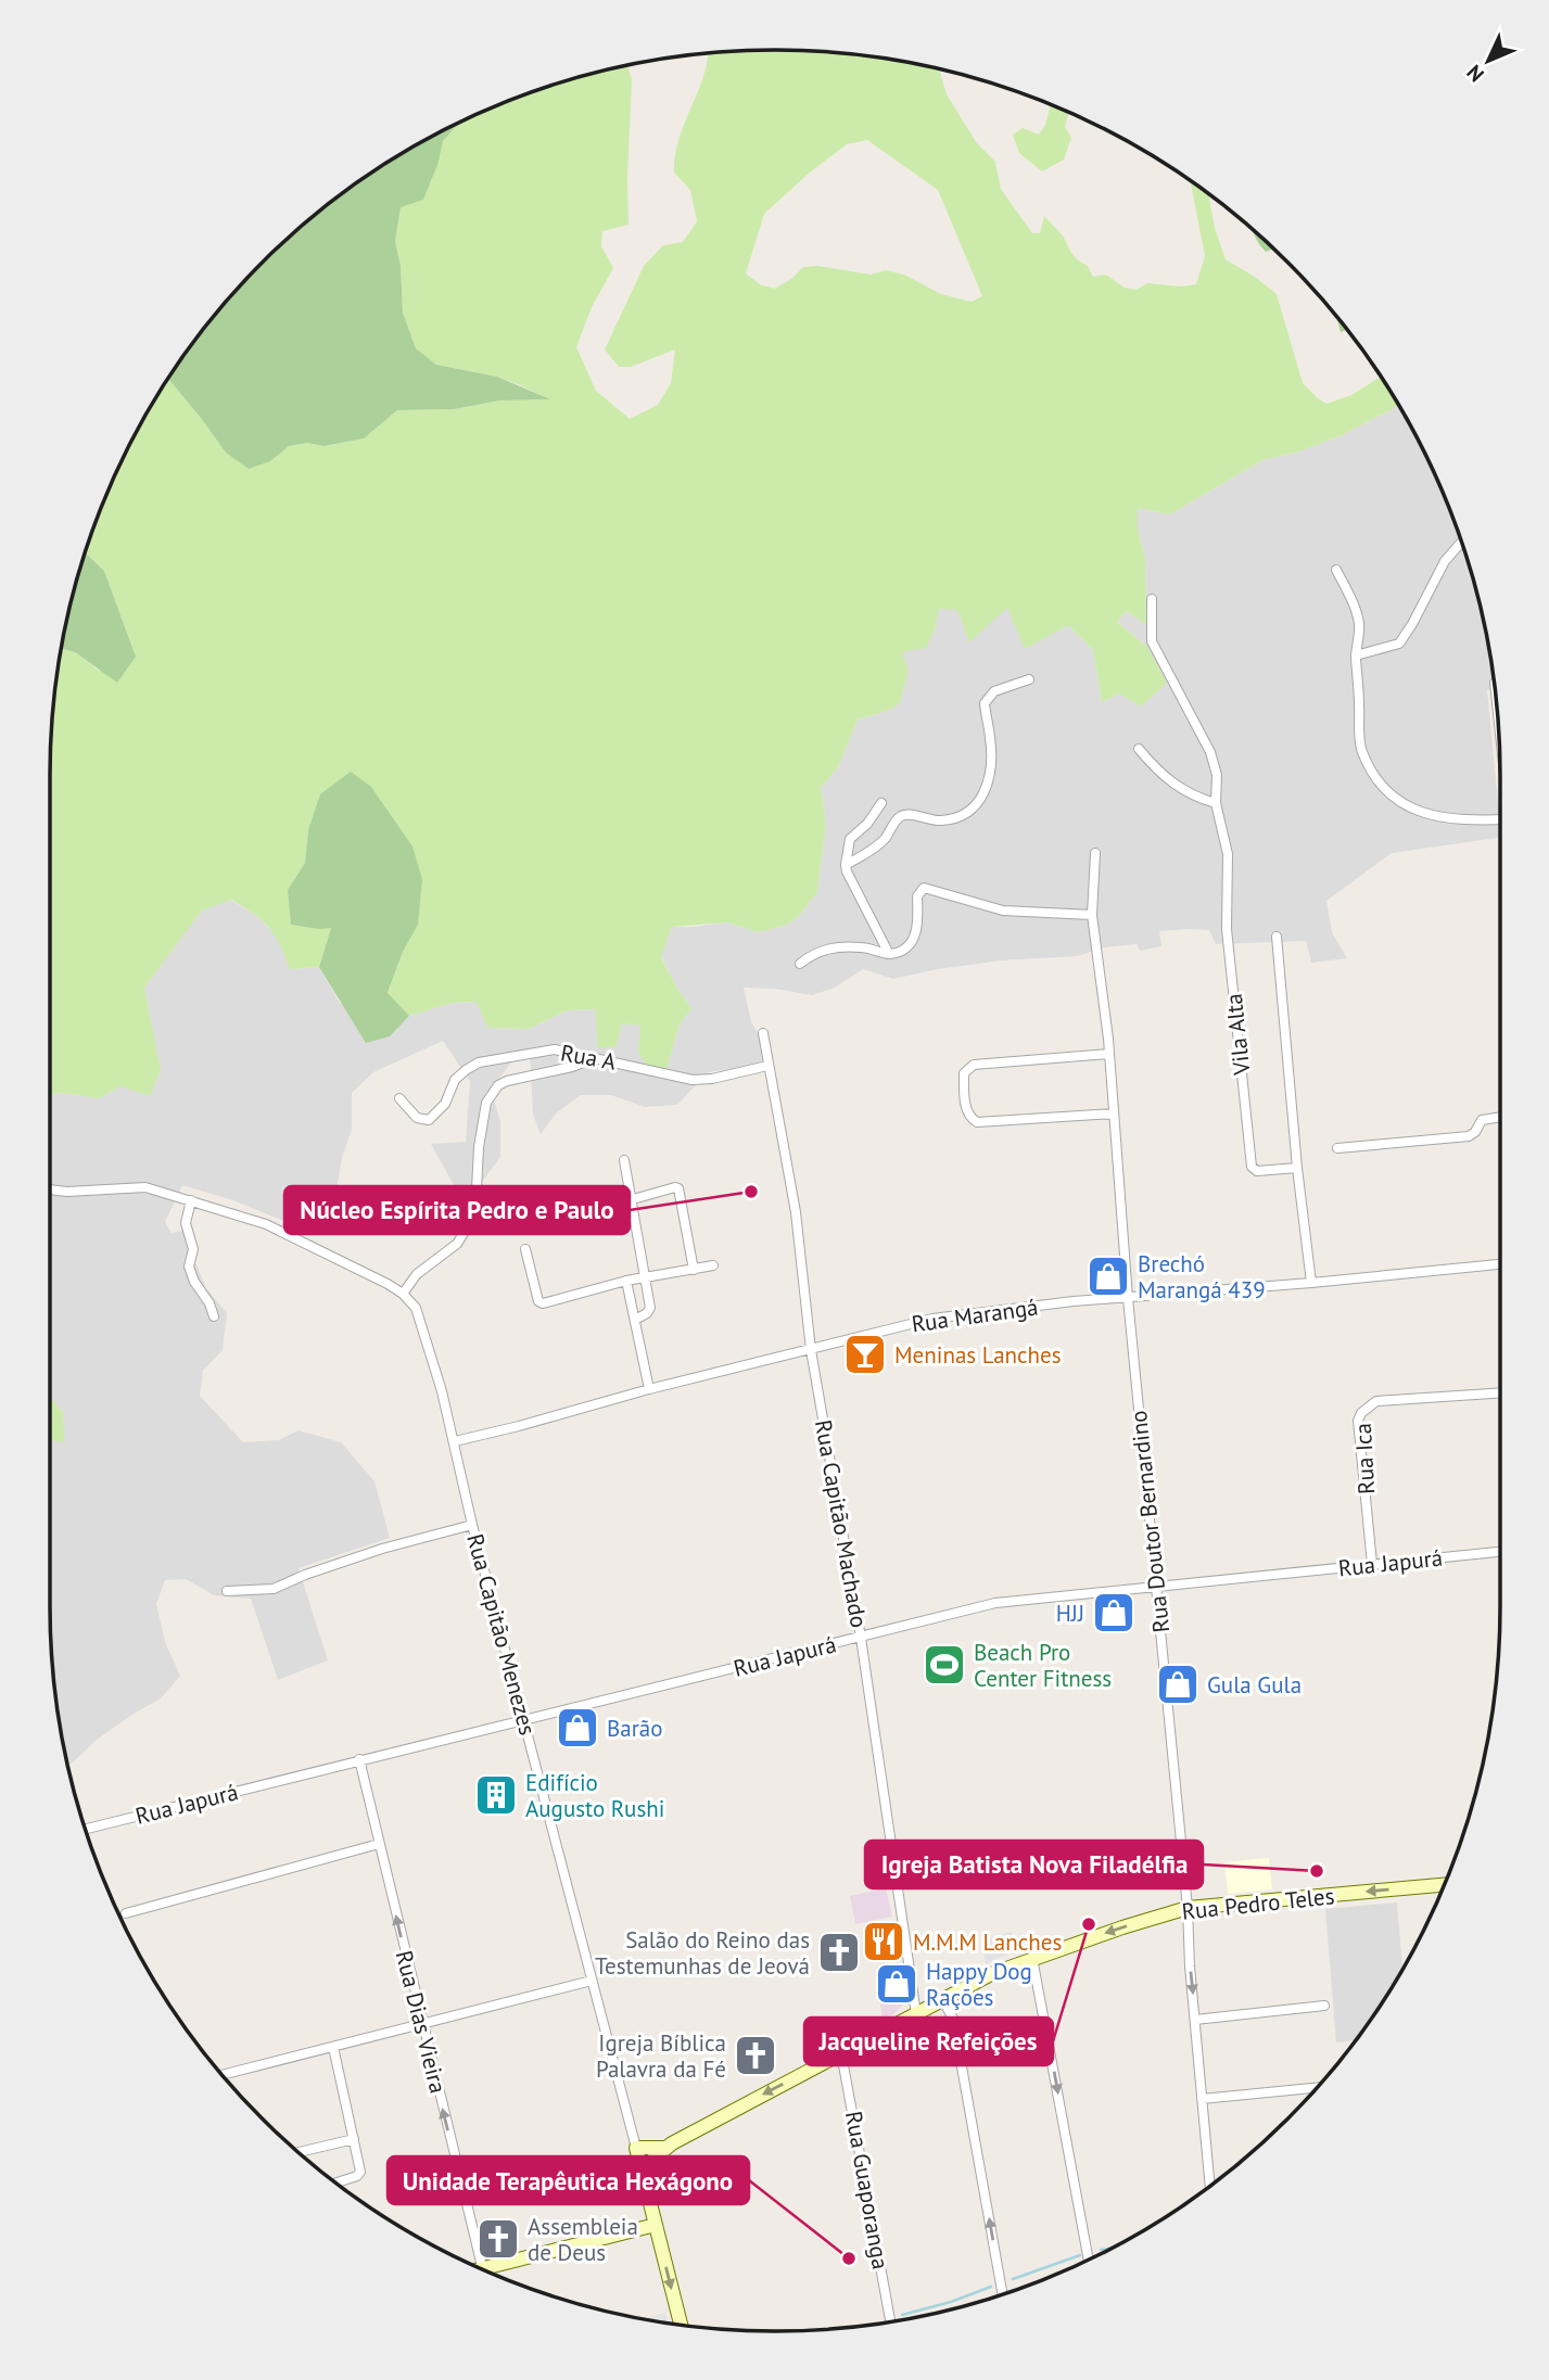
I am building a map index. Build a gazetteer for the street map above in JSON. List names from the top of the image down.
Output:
{
  "streets": {
    "street": [
      "Vila Alta",
      "Rua A",
      "Rua Marangá",
      "Rua Ica",
      "Rua Doutor Bernardino",
      "Rua Capitão Machado",
      "Rua Japurá",
      "Rua Capitão Menezes",
      "Rua Pedro Teles",
      "Rua Dias Vieira",
      "Rua Guaporanga"
    ]
  },
  "crossings": [
    ["Vila Alta", "Rua Marangá"],
    ["Rua A", "Rua Capitão Machado"],
    ["Rua Marangá", "Rua Doutor Bernardino"],
    ["Rua Marangá", "Rua Capitão Machado"],
    ["Rua Marangá", "Rua Capitão Menezes"],
    ["Rua Ica", "Rua Japurá"],
    ["Rua Doutor Bernardino", "Rua Japurá"],
    ["Rua Doutor Bernardino", "Rua Pedro Teles"],
    ["Rua Capitão Machado", "Rua Japurá"],
    ["Rua Capitão Machado", "Rua Pedro Teles"],
    ["Rua Japurá", "Rua Capitão Menezes"],
    ["Rua Japurá", "Rua Dias Vieira"],
    ["Rua Capitão Menezes", "Rua Pedro Teles"],
    ["Rua Pedro Teles", "Rua Guaporanga"]
  ],
  "one_way": ["Rua Pedro Teles", "Rua Dias Vieira"],
  "places": {
    "other": [
      "Núcleo Espírita Pedro e Paulo",
      "Igreja Batista Nova Filadélfia",
      "Jacqueline Refeições",
      "Unidade Terapêutica Hexágono"
    ],
    "shop": [
      "Brechó Marangá 439",
      "HJJ",
      "Gula Gula",
      "Barão",
      "Happy Dog Rações"
    ],
    "bar": ["Meninas Lanches"],
    "sports": ["Beach Pro Center Fitness"],
    "building": ["Edifício Augusto Rushi"],
    "restaurant": ["M.M.M Lanches"],
    "church": ["Salão do Reino das Testemunhas de Jeová", "Igreja Bíblica Palavra da Fé", "Assembleia de Deus"]
  },
  "north": "bottom left"
}
